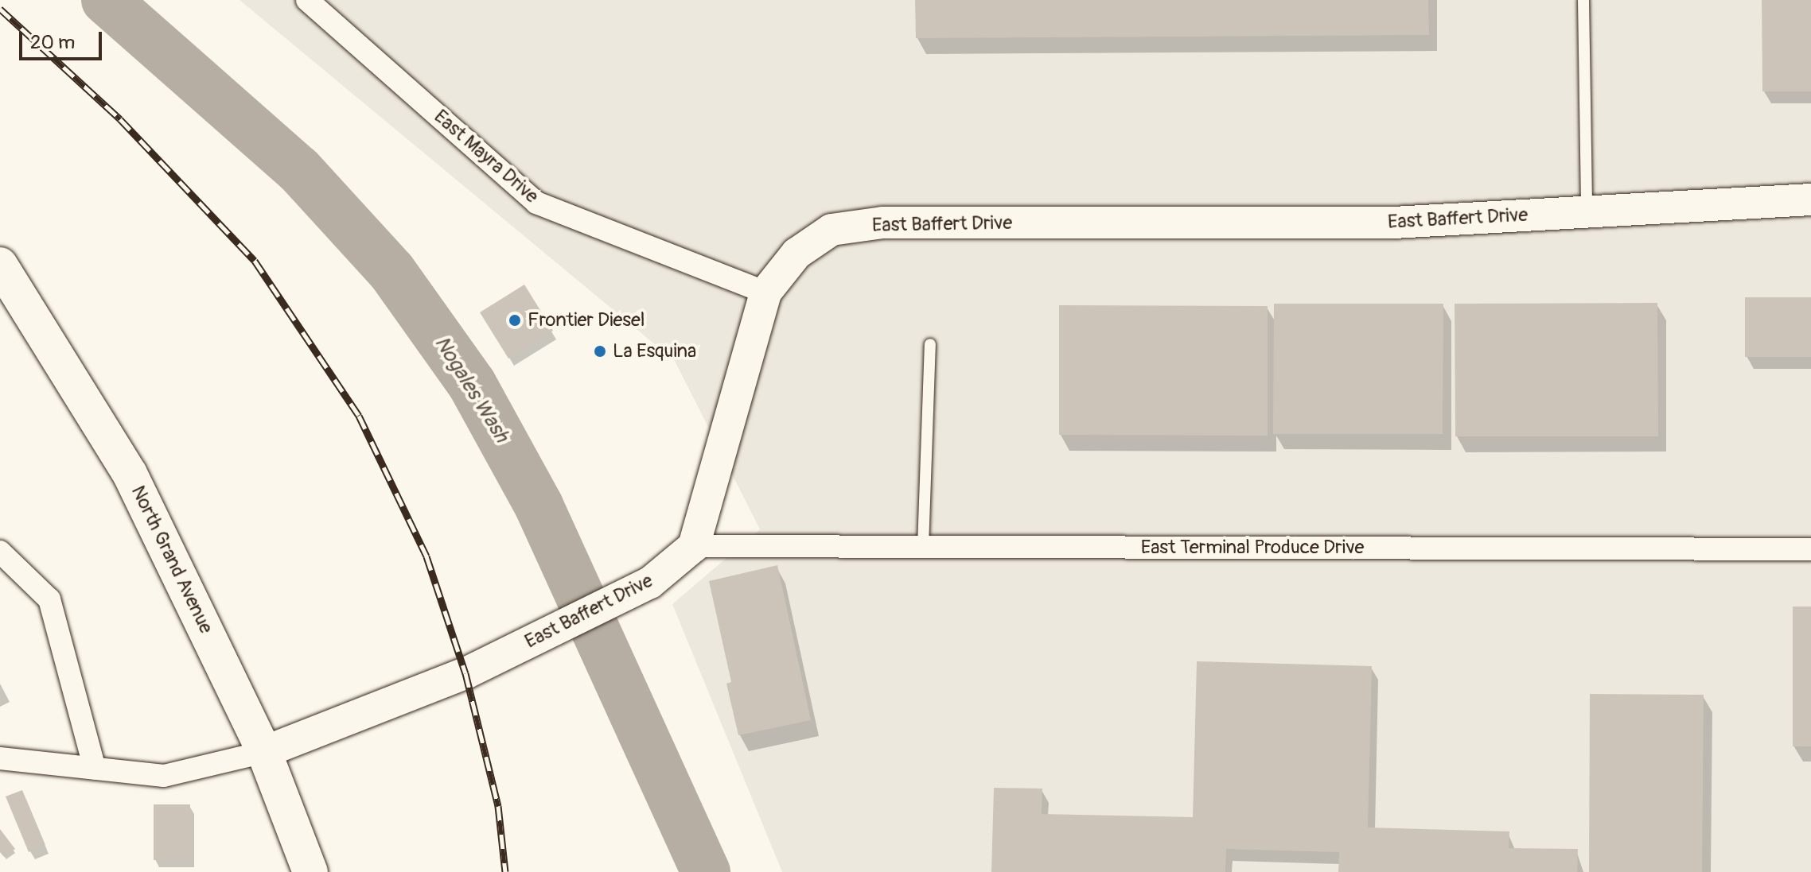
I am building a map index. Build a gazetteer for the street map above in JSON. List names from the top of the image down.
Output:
{
  "streets": {
    "main road": ["North Grand Avenue"],
    "street": ["East Mayra Drive", "East Baffert Drive", "East Terminal Produce Drive"]
  },
  "crossings": [
    ["East Mayra Drive", "East Baffert Drive"],
    ["East Baffert Drive", "East Terminal Produce Drive"],
    ["East Baffert Drive", "North Grand Avenue"]
  ],
  "water": ["Nogales Wash"],
  "places": ["Frontier Diesel", "La Esquina"],
  "scale_bar": "20 m"
}
